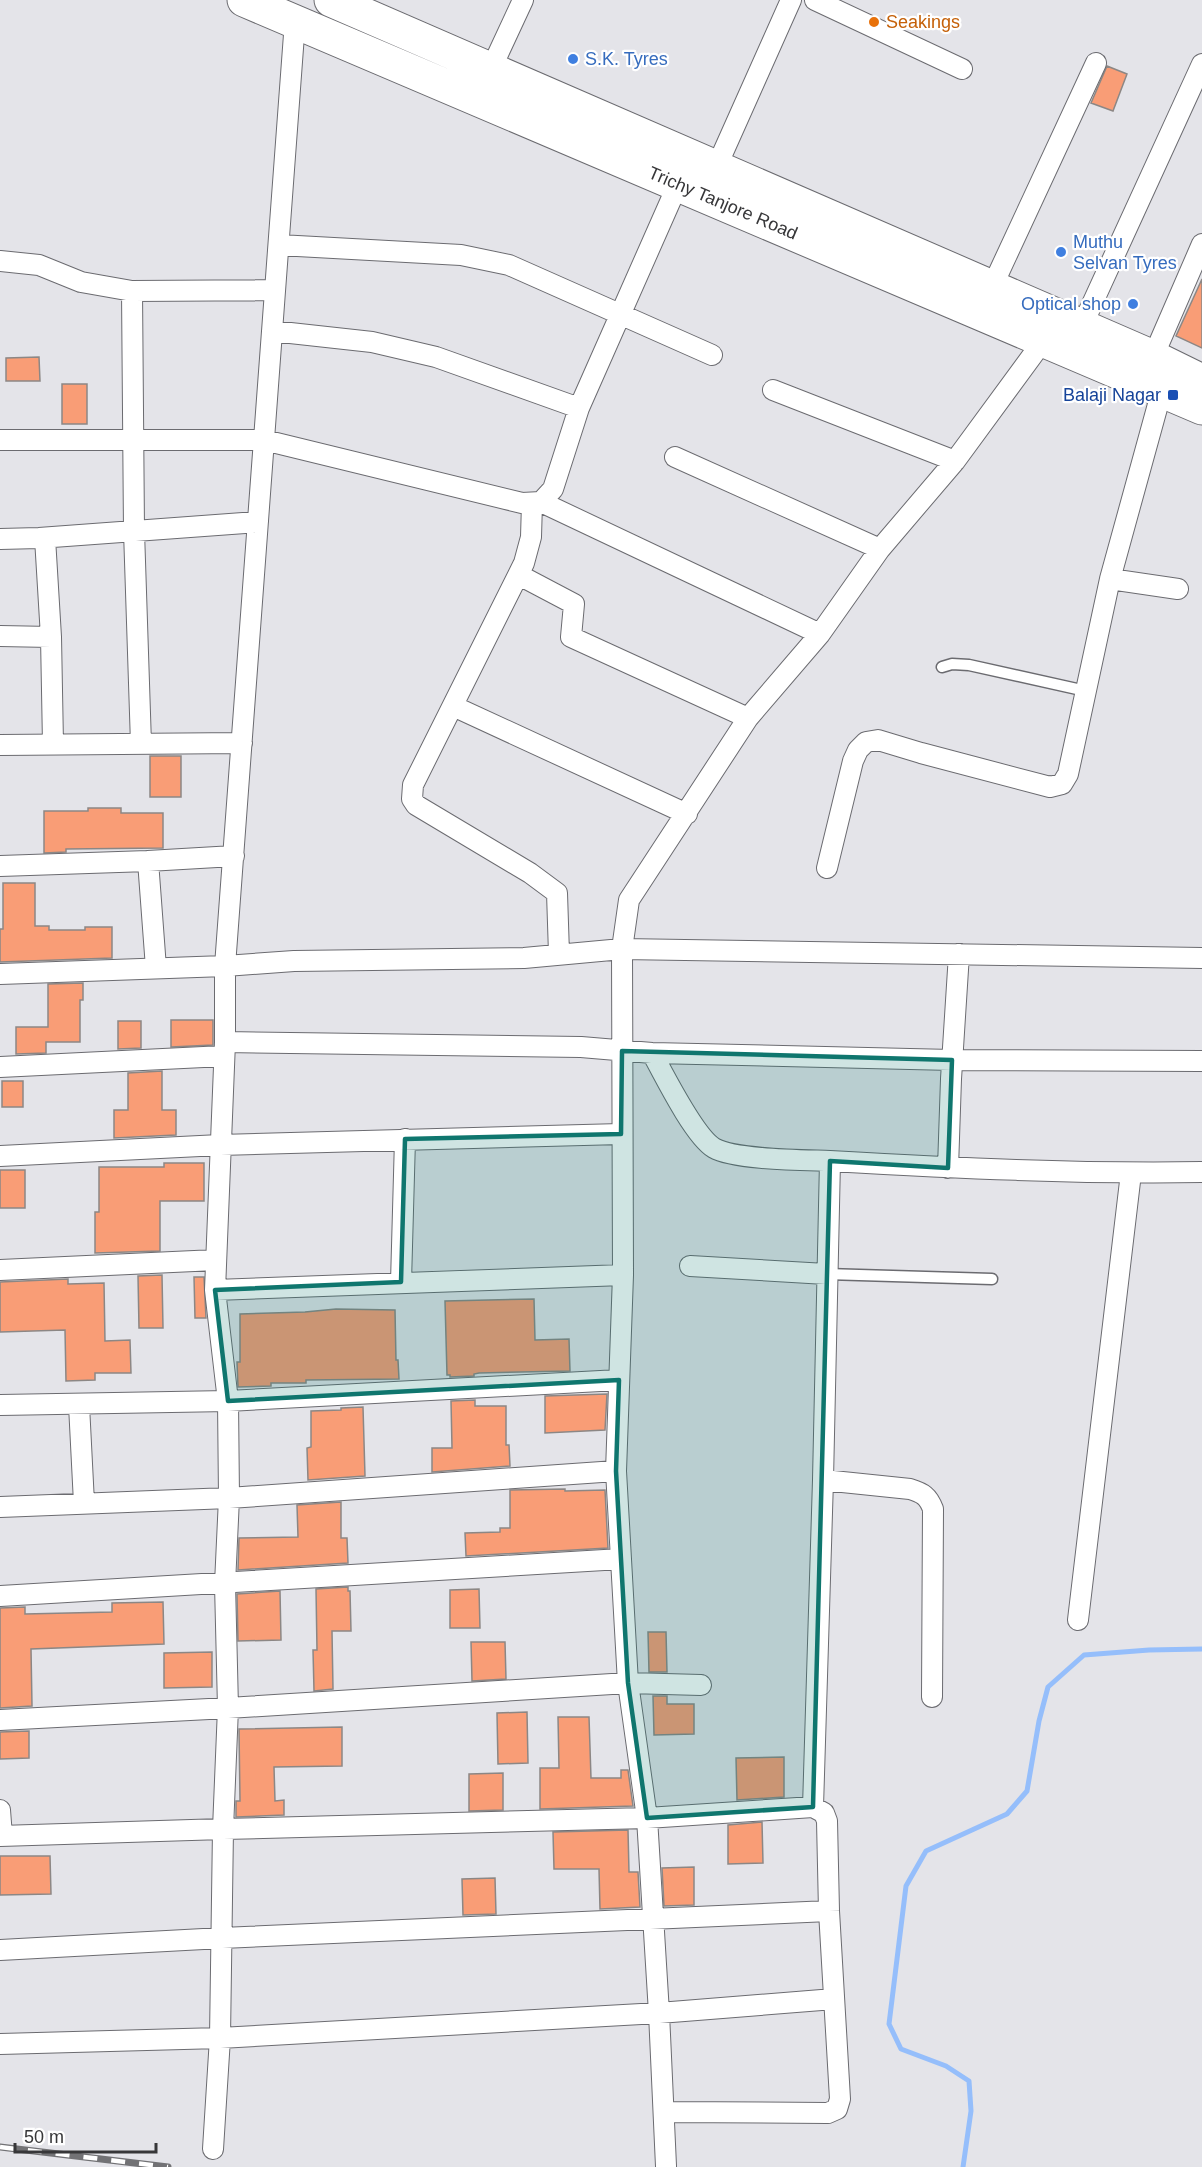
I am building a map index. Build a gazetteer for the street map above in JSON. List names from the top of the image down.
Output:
{
  "streets": {
    "highway": ["Trichy Tanjore Road"]
  },
  "places": {
    "other": [
      "Seakings",
      "S.K. Tyres",
      "Muthu Selvan Tyres",
      "Optical shop"
    ],
    "transit": ["Balaji Nagar"]
  },
  "scale_bar": "50 m"
}
